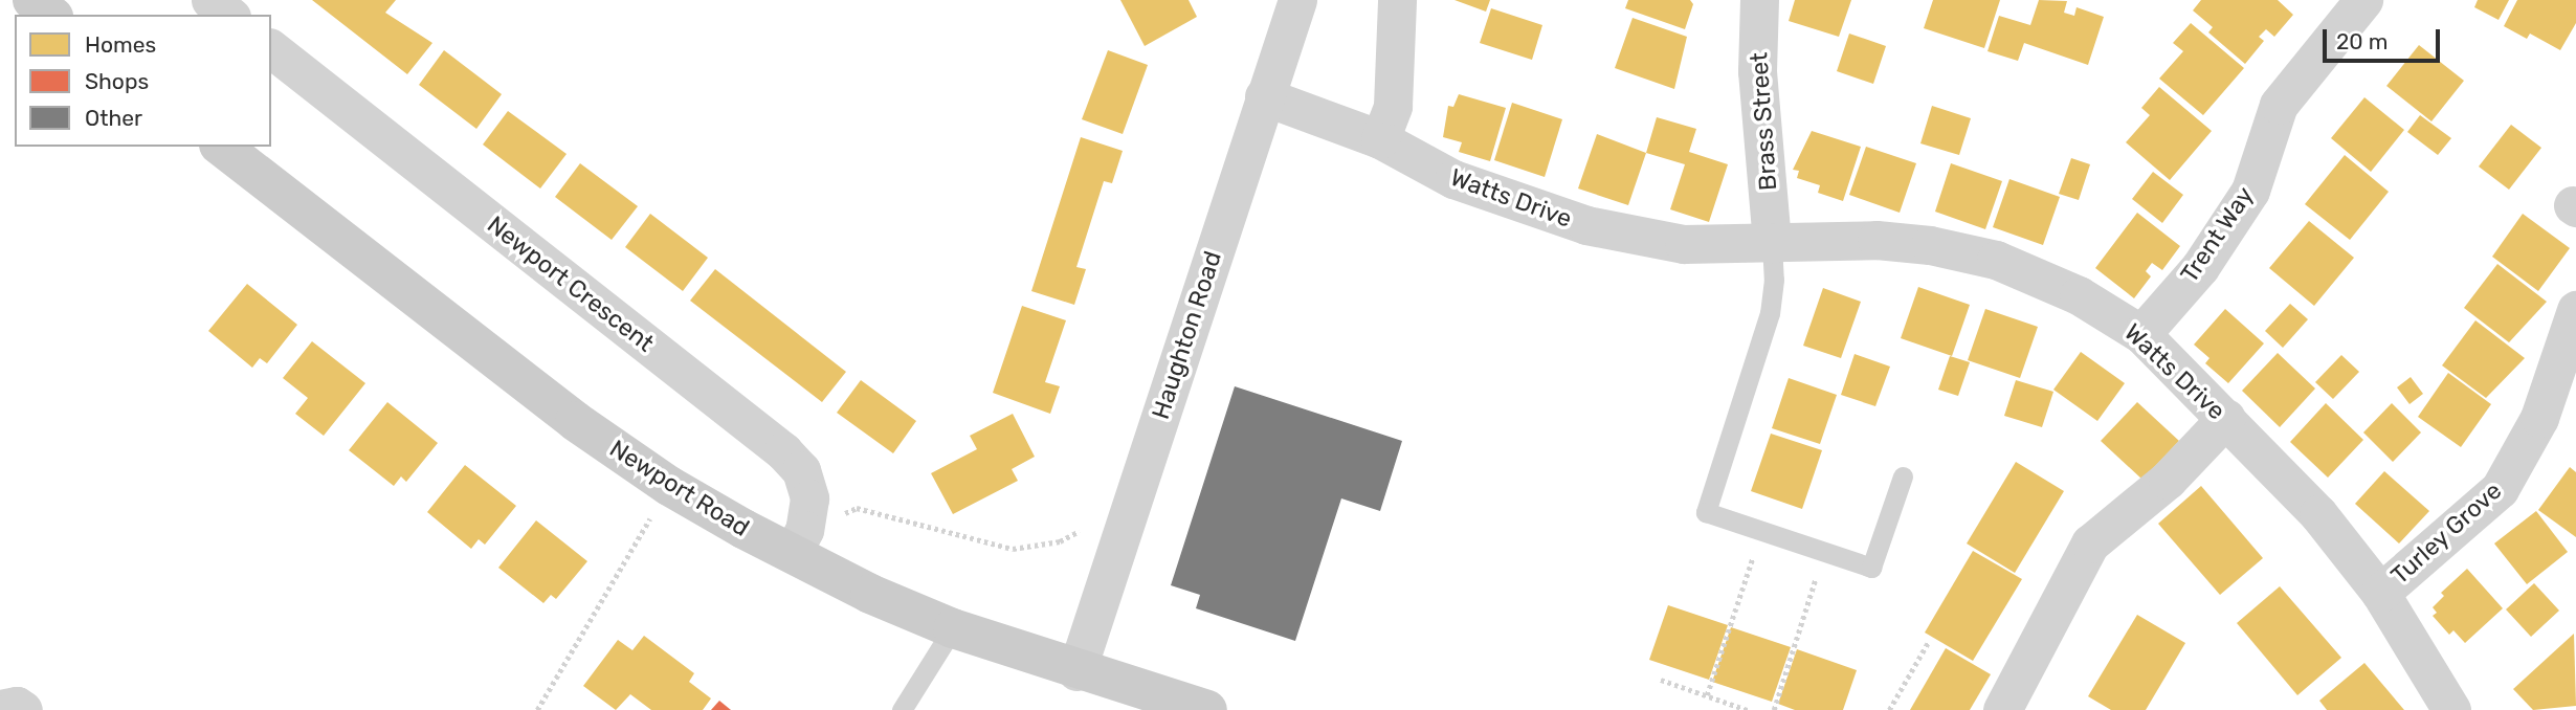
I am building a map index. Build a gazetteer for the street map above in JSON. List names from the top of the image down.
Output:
{
  "streets": {
    "main road": ["Newport Road"],
    "street": [
      "Brass Street",
      "Watts Drive",
      "Trent Way",
      "Newport Crescent",
      "Haughton Road",
      "Turley Grove"
    ]
  },
  "crossings": [
    ["Brass Street", "Watts Drive"],
    ["Watts Drive", "Trent Way"],
    ["Watts Drive", "Haughton Road"],
    ["Watts Drive", "Turley Grove"],
    ["Newport Crescent", "Newport Road"],
    ["Haughton Road", "Newport Road"]
  ],
  "legend": ["Homes", "Shops", "Other"],
  "scale_bar": "20 m"
}
